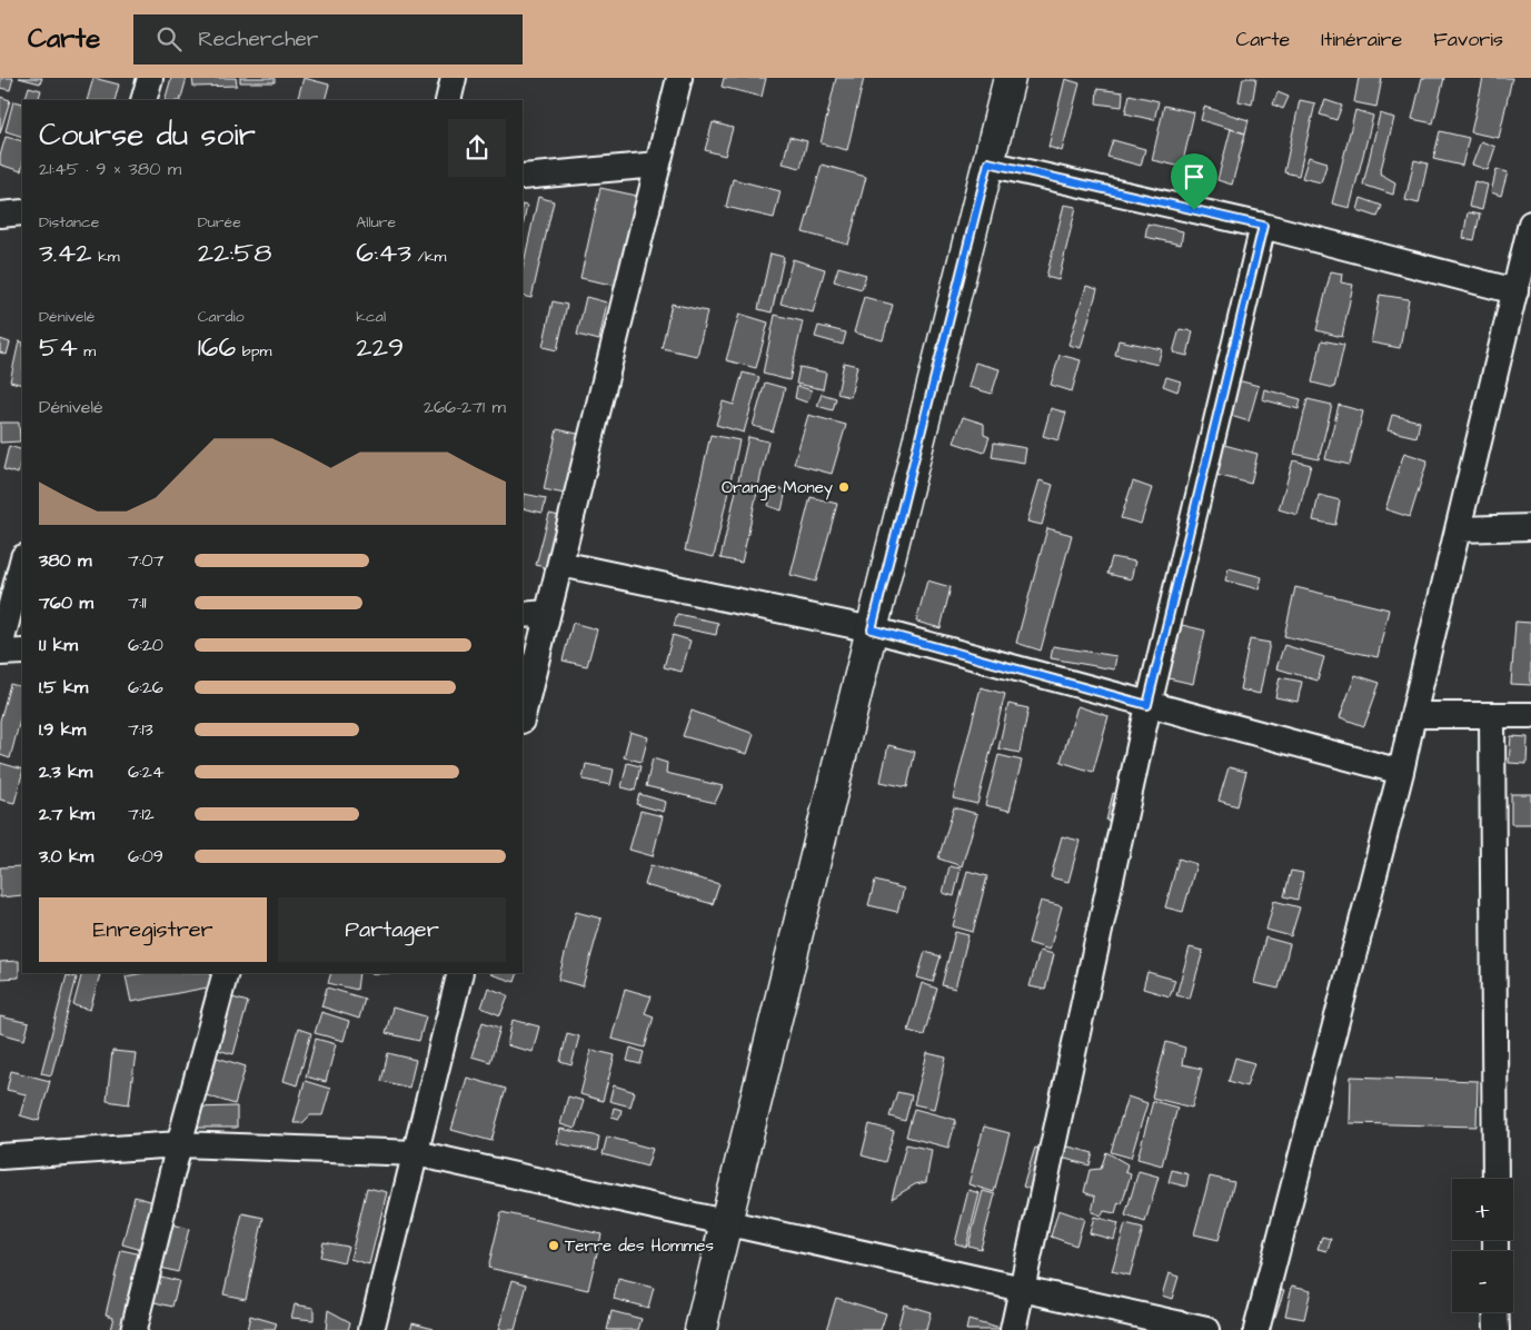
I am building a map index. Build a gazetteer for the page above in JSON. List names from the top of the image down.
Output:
{
  "places": ["Orange Money", "Terre des Hommes"],
  "page": {
    "header": "Carte",
    "search": "Rechercher",
    "nav": ["Carte", "Itinéraire", "Favoris"],
    "heading": ["Course du soir", "21:45 · 9 × 380 m"],
    "stats": [
      ["Distance", "3.42 km"],
      ["Durée", "22:58"],
      ["Allure", "6:43 /km"],
      ["Dénivelé", "54 m"],
      ["Cardio", "166 bpm"],
      ["kcal", "229"]
    ],
    "chart": ["Dénivelé", "266–271 m"],
    "list": [
      {
        "name": "380 m",
        "note": "7:07"
      },
      {
        "name": "760 m",
        "note": "7:11"
      },
      {
        "name": "1.1 km",
        "note": "6:20"
      },
      {
        "name": "1.5 km",
        "note": "6:26"
      },
      {
        "name": "1.9 km",
        "note": "7:13"
      },
      {
        "name": "2.3 km",
        "note": "6:24"
      },
      {
        "name": "2.7 km",
        "note": "7:12"
      },
      {
        "name": "3.0 km",
        "note": "6:09"
      }
    ],
    "buttons": ["Enregistrer", "Partager"],
    "map_buttons": ["+", "−"]
  }
}
